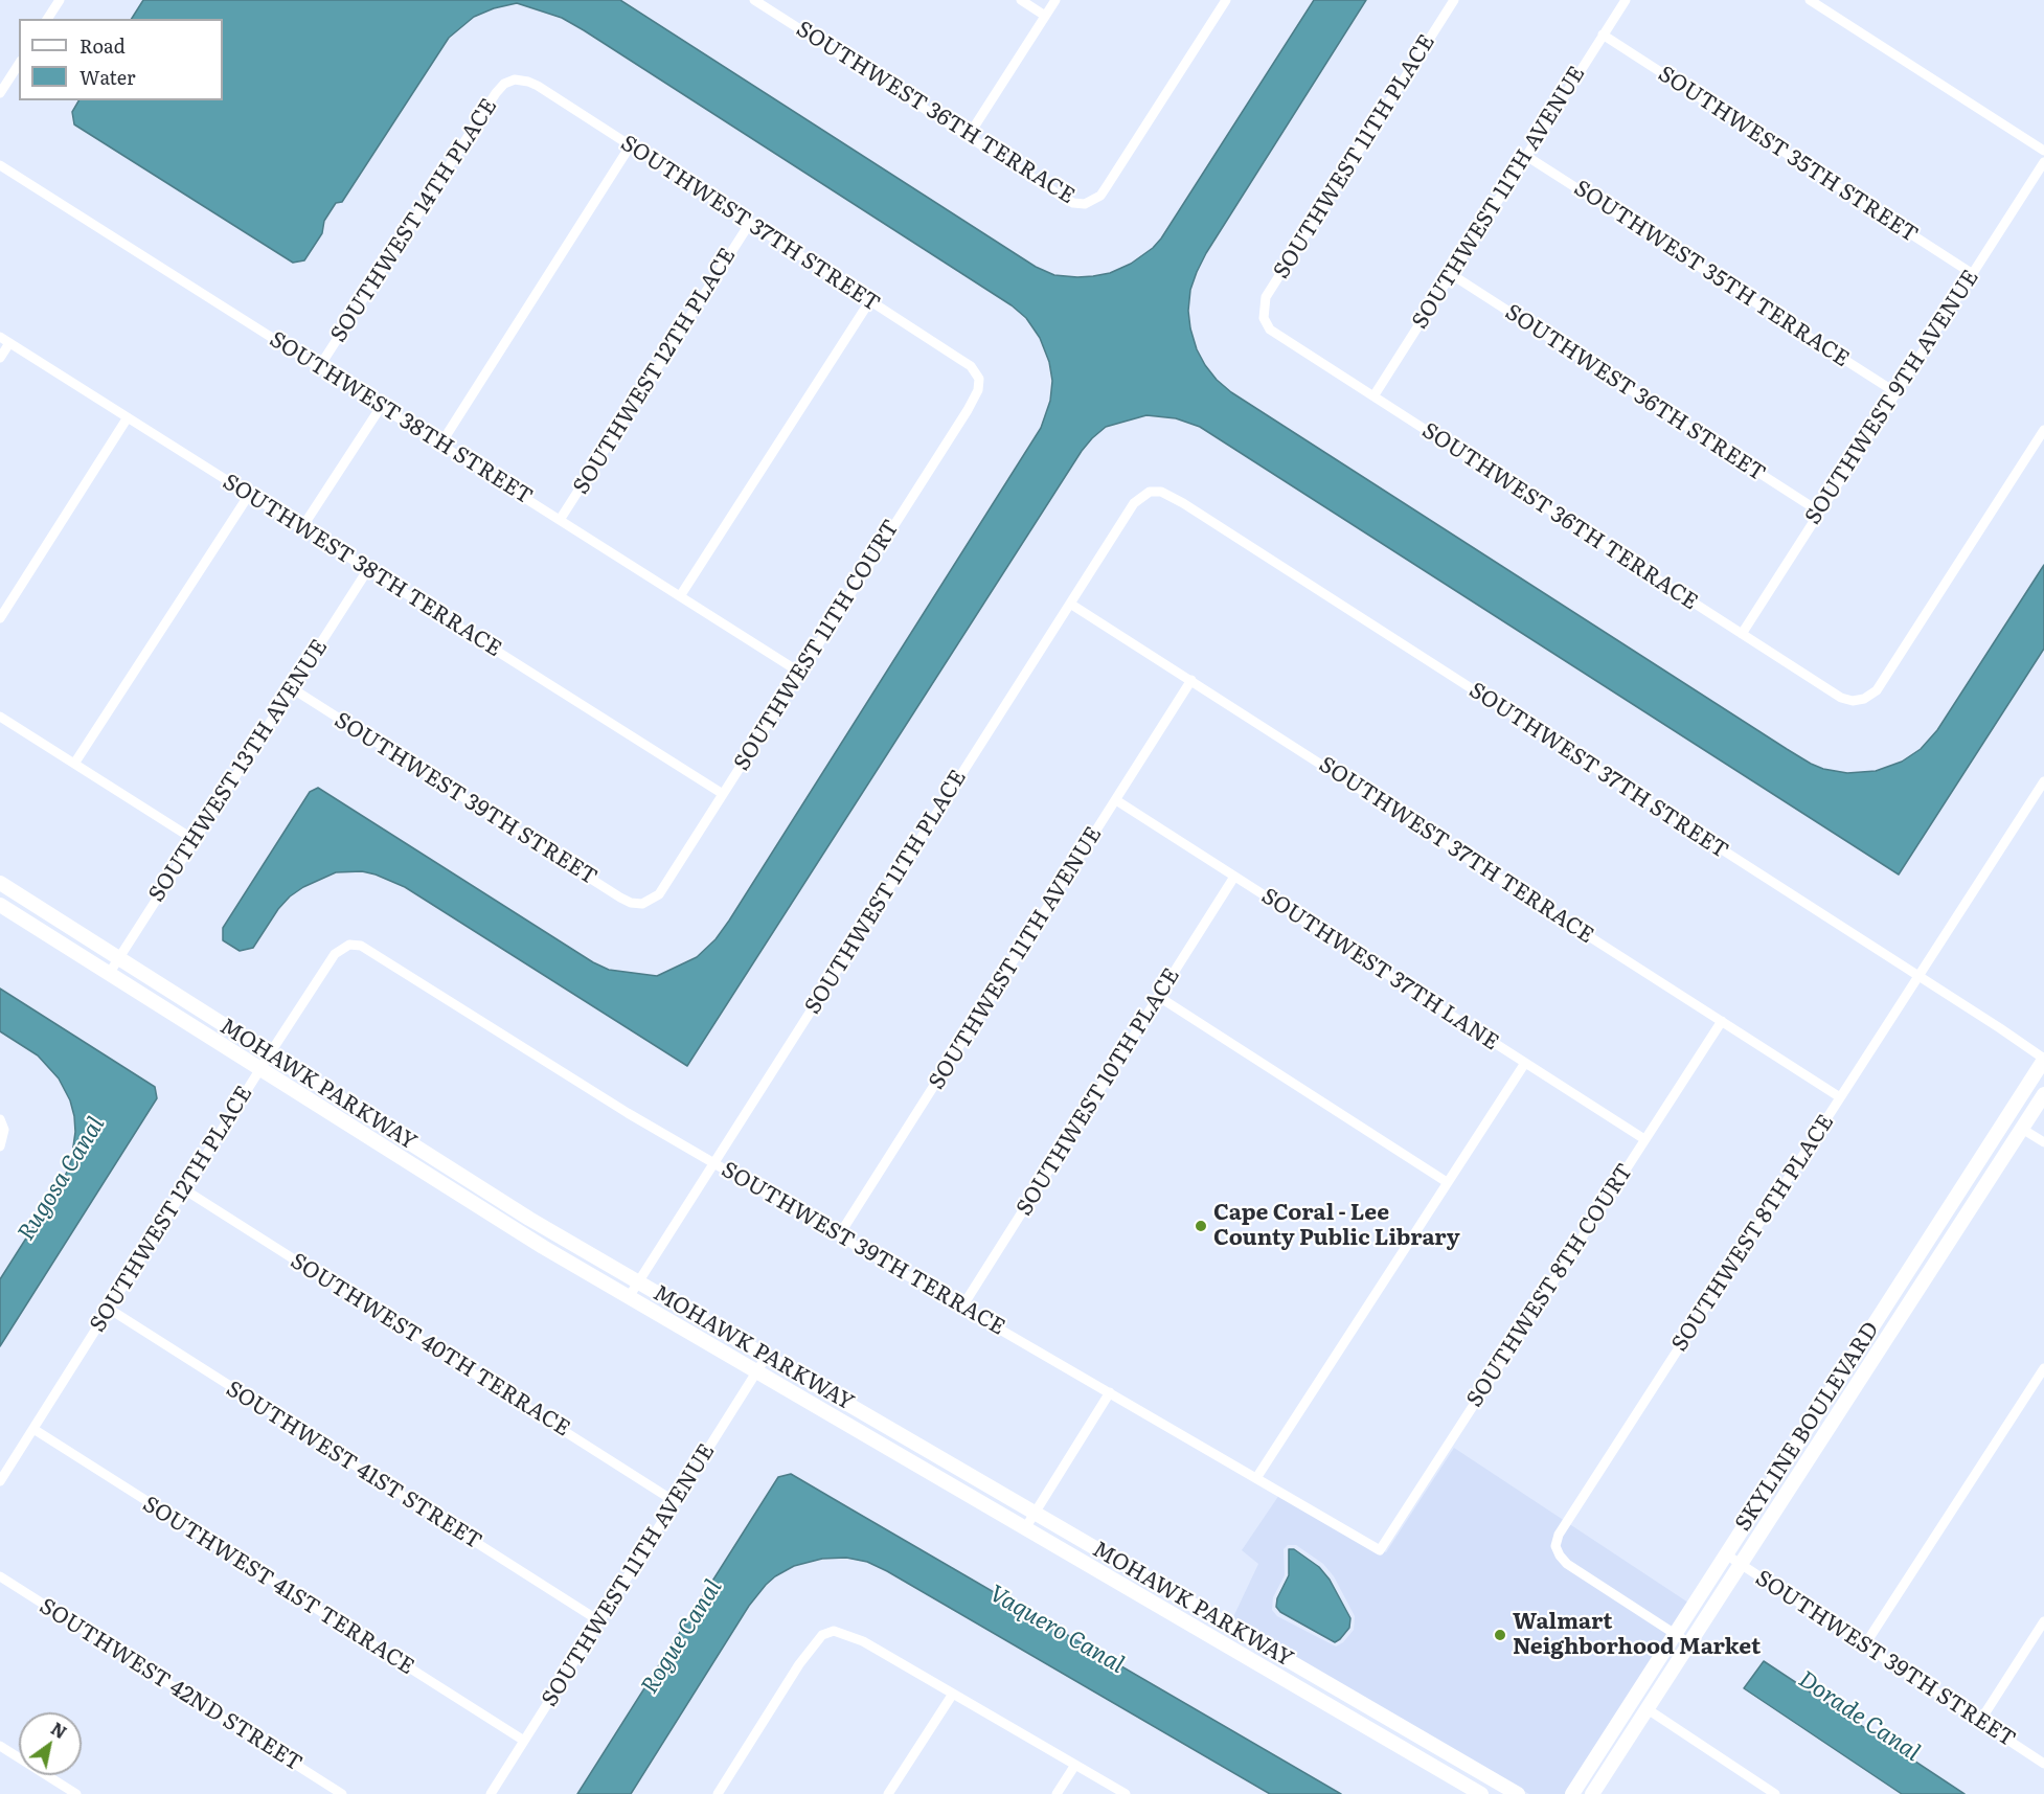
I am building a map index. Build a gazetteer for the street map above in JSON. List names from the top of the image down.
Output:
{
  "streets": {
    "street": [
      "SOUTHWEST 36TH TERRACE",
      "SOUTHWEST 35TH STREET",
      "SOUTHWEST 11TH PLACE",
      "SOUTHWEST 11TH AVENUE",
      "SOUTHWEST 14TH PLACE",
      "SOUTHWEST 37TH STREET",
      "SOUTHWEST 35TH TERRACE",
      "SOUTHWEST 12TH PLACE",
      "SOUTHWEST 36TH STREET",
      "SOUTHWEST 9TH AVENUE",
      "SOUTHWEST 38TH STREET",
      "SOUTHWEST 38TH TERRACE",
      "SOUTHWEST 11TH COURT",
      "SOUTHWEST 13TH AVENUE",
      "SOUTHWEST 39TH STREET",
      "SOUTHWEST 37TH TERRACE",
      "SOUTHWEST 37TH LANE",
      "MOHAWK PARKWAY",
      "SOUTHWEST 10TH PLACE",
      "SOUTHWEST 8TH PLACE",
      "SOUTHWEST 39TH TERRACE",
      "SOUTHWEST 8TH COURT",
      "SOUTHWEST 40TH TERRACE",
      "SKYLINE BOULEVARD",
      "SOUTHWEST 41ST STREET",
      "SOUTHWEST 41ST TERRACE",
      "SOUTHWEST 42ND STREET"
    ]
  },
  "crossings": [
    ["SOUTHWEST 36TH TERRACE", "SOUTHWEST 11TH PLACE"],
    ["SOUTHWEST 36TH TERRACE", "SOUTHWEST 11TH AVENUE"],
    ["SOUTHWEST 36TH TERRACE", "SOUTHWEST 9TH AVENUE"],
    ["SOUTHWEST 35TH STREET", "SOUTHWEST 11TH AVENUE"],
    ["SOUTHWEST 35TH STREET", "SOUTHWEST 9TH AVENUE"],
    ["SOUTHWEST 11TH PLACE", "SOUTHWEST 37TH STREET"],
    ["SOUTHWEST 11TH PLACE", "SOUTHWEST 37TH TERRACE"],
    ["SOUTHWEST 11TH PLACE", "MOHAWK PARKWAY"],
    ["SOUTHWEST 11TH PLACE", "SOUTHWEST 39TH TERRACE"],
    ["SOUTHWEST 11TH AVENUE", "SOUTHWEST 35TH TERRACE"],
    ["SOUTHWEST 11TH AVENUE", "SOUTHWEST 36TH STREET"],
    ["SOUTHWEST 11TH AVENUE", "SOUTHWEST 37TH TERRACE"],
    ["SOUTHWEST 11TH AVENUE", "SOUTHWEST 37TH LANE"],
    ["SOUTHWEST 11TH AVENUE", "MOHAWK PARKWAY"],
    ["SOUTHWEST 11TH AVENUE", "SOUTHWEST 39TH TERRACE"],
    ["SOUTHWEST 11TH AVENUE", "SOUTHWEST 40TH TERRACE"],
    ["SOUTHWEST 11TH AVENUE", "SOUTHWEST 41ST STREET"],
    ["SOUTHWEST 11TH AVENUE", "SOUTHWEST 41ST TERRACE"],
    ["SOUTHWEST 14TH PLACE", "SOUTHWEST 37TH STREET"],
    ["SOUTHWEST 14TH PLACE", "SOUTHWEST 38TH STREET"],
    ["SOUTHWEST 37TH STREET", "SOUTHWEST 12TH PLACE"],
    ["SOUTHWEST 37TH STREET", "SOUTHWEST 11TH COURT"],
    ["SOUTHWEST 37TH STREET", "SOUTHWEST 8TH PLACE"],
    ["SOUTHWEST 37TH STREET", "SKYLINE BOULEVARD"],
    ["SOUTHWEST 35TH TERRACE", "SOUTHWEST 9TH AVENUE"],
    ["SOUTHWEST 12TH PLACE", "SOUTHWEST 38TH STREET"],
    ["SOUTHWEST 12TH PLACE", "MOHAWK PARKWAY"],
    ["SOUTHWEST 12TH PLACE", "SOUTHWEST 39TH TERRACE"],
    ["SOUTHWEST 12TH PLACE", "SOUTHWEST 40TH TERRACE"],
    ["SOUTHWEST 12TH PLACE", "SOUTHWEST 41ST STREET"],
    ["SOUTHWEST 12TH PLACE", "SOUTHWEST 41ST TERRACE"],
    ["SOUTHWEST 36TH STREET", "SOUTHWEST 9TH AVENUE"],
    ["SOUTHWEST 38TH STREET", "SOUTHWEST 11TH COURT"],
    ["SOUTHWEST 38TH TERRACE", "SOUTHWEST 11TH COURT"],
    ["SOUTHWEST 38TH TERRACE", "SOUTHWEST 13TH AVENUE"],
    ["SOUTHWEST 11TH COURT", "SOUTHWEST 39TH STREET"],
    ["SOUTHWEST 13TH AVENUE", "SOUTHWEST 39TH STREET"],
    ["SOUTHWEST 13TH AVENUE", "MOHAWK PARKWAY"],
    ["SOUTHWEST 39TH STREET", "SKYLINE BOULEVARD"],
    ["SOUTHWEST 37TH TERRACE", "SOUTHWEST 8TH PLACE"],
    ["SOUTHWEST 37TH TERRACE", "SOUTHWEST 8TH COURT"],
    ["SOUTHWEST 37TH LANE", "SOUTHWEST 10TH PLACE"],
    ["SOUTHWEST 37TH LANE", "SOUTHWEST 8TH COURT"],
    ["SOUTHWEST 10TH PLACE", "SOUTHWEST 39TH TERRACE"],
    ["SOUTHWEST 8TH PLACE", "SKYLINE BOULEVARD"],
    ["SOUTHWEST 39TH TERRACE", "SOUTHWEST 8TH COURT"]
  ],
  "water": [
    "Rugosa Canal",
    "Vaquero Canal",
    "Rogue Canal",
    "Dorade Canal"
  ],
  "places": ["Cape Coral - Lee County Public Library", "Walmart Neighborhood Market"],
  "legend": ["Road", "Water"],
  "north": "top right"
}
